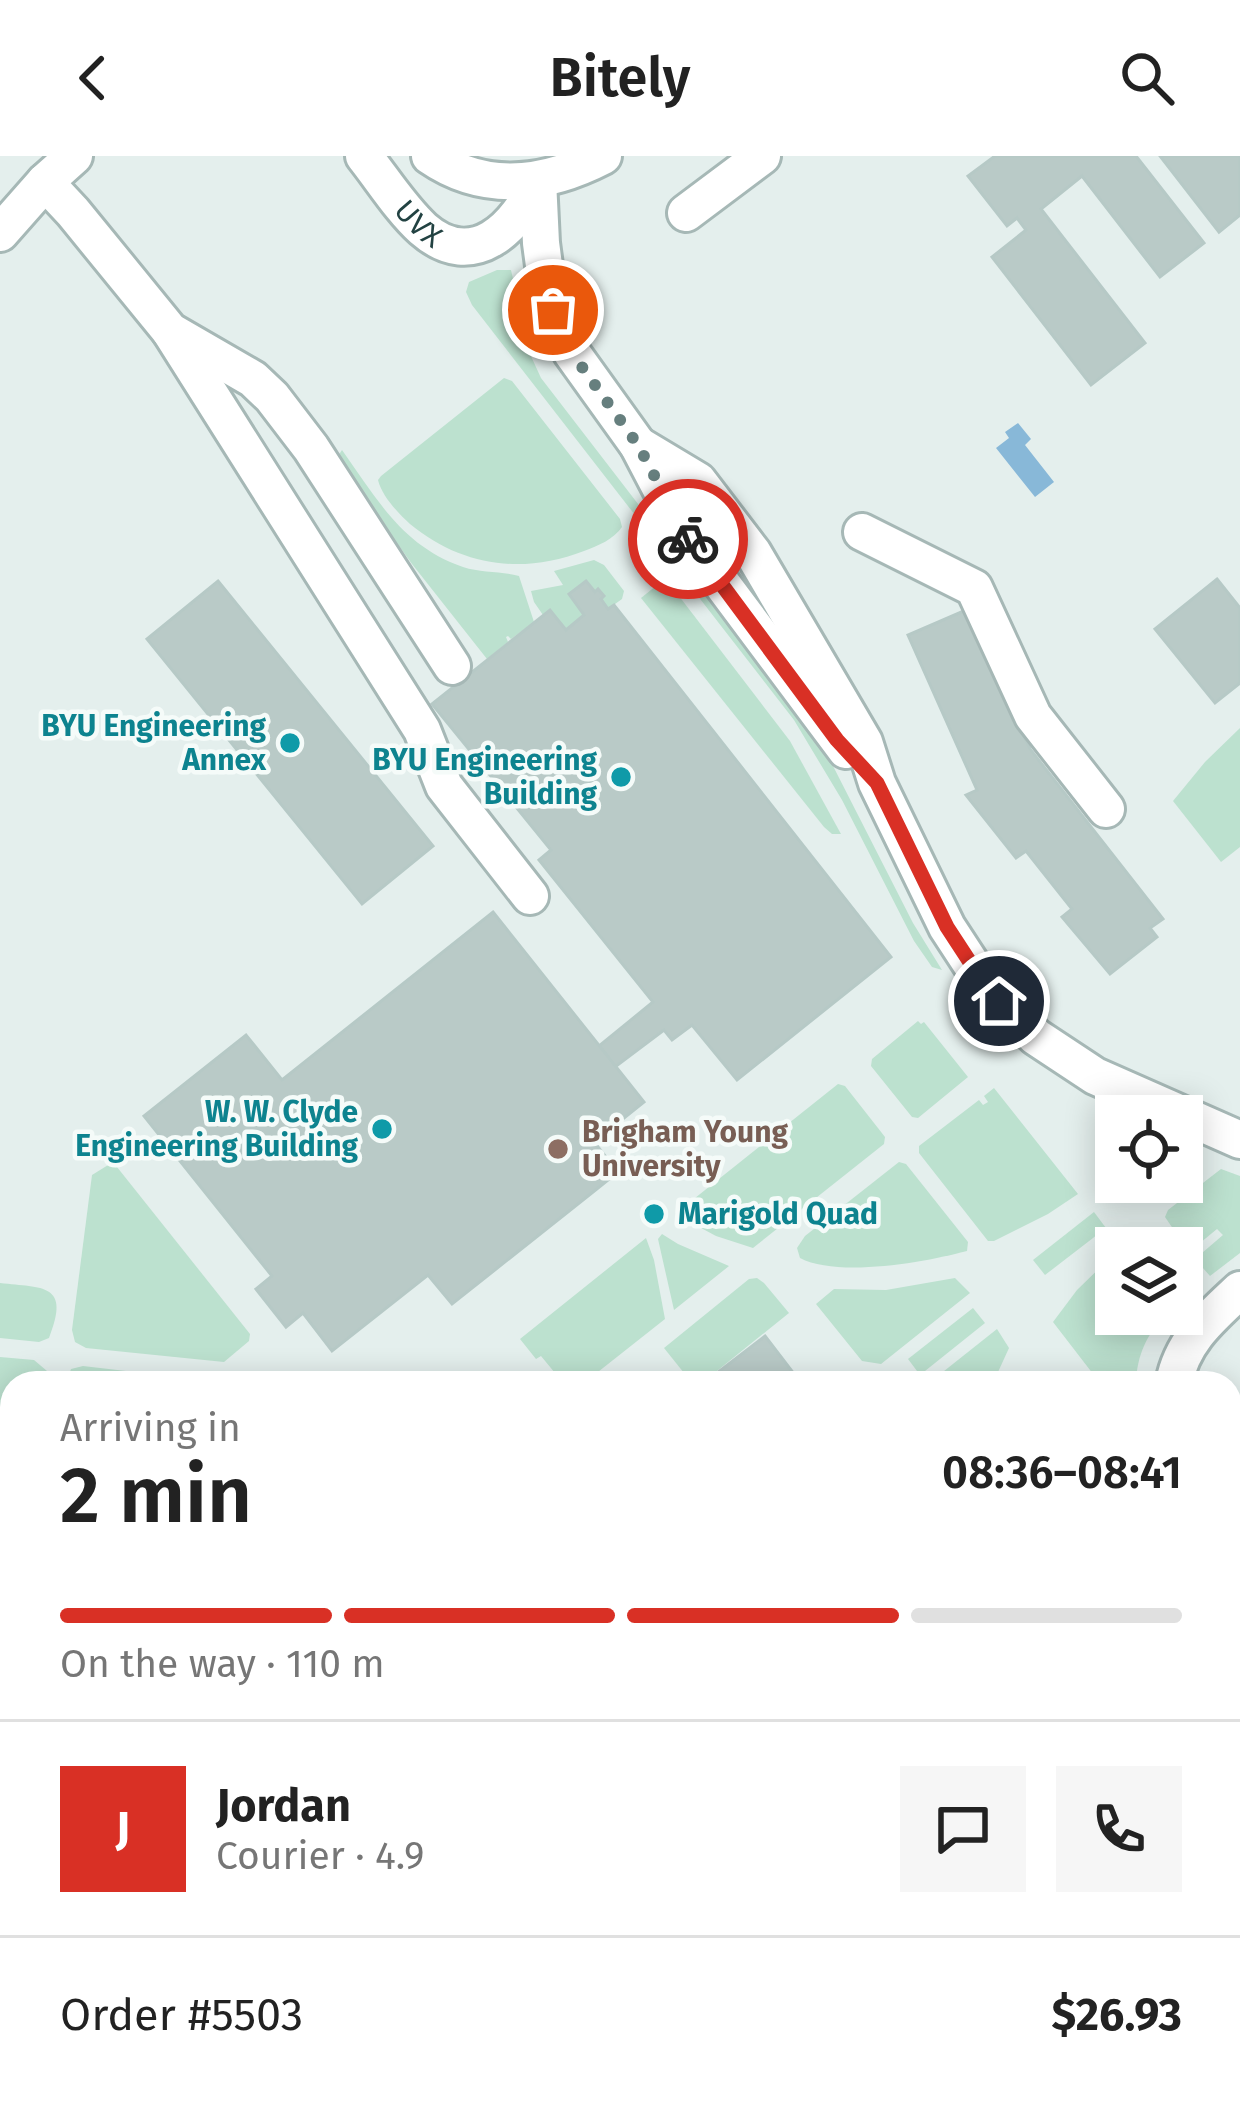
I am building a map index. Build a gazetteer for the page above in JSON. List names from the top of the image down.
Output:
{
  "streets": {
    "street": ["UVX"]
  },
  "places": [
    "BYU Engineering Annex",
    "BYU Engineering Building",
    "W. W. Clyde Engineering Building",
    "Brigham Young University",
    "Marigold Quad"
  ],
  "page": {
    "header": "Bitely",
    "heading": ["2 min", "Arriving in", "08:36–08:41"],
    "panel": [
      "Jordan",
      "Courier · 4.9",
      "Order #5503",
      "$26.93"
    ],
    "bar": "On the way · 110 m",
    "round": "J"
  }
}
